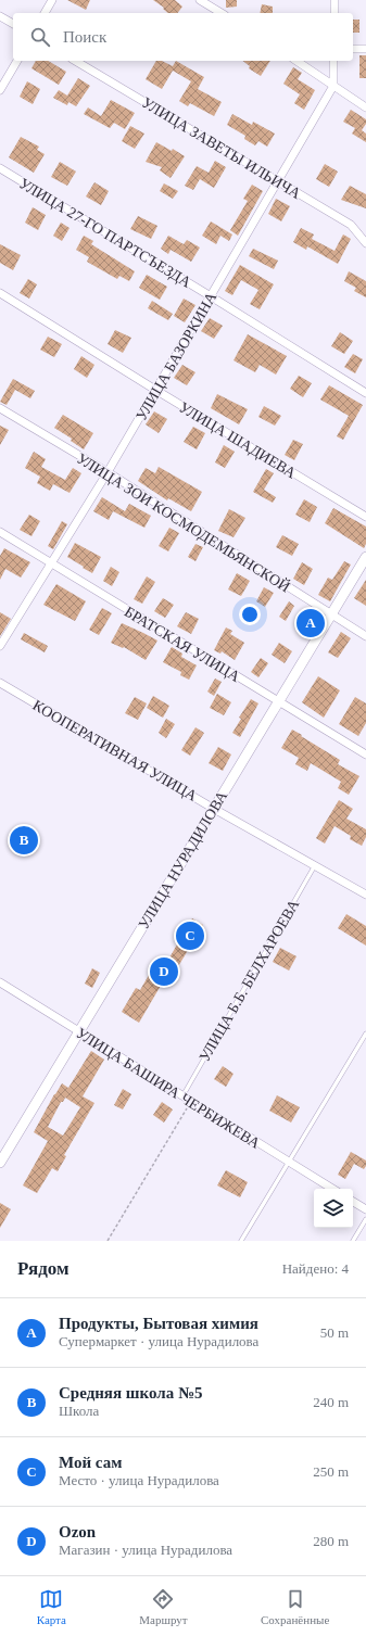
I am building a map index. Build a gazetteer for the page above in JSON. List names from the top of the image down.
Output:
{
  "streets": {
    "street": [
      "УЛИЦА ЗАВЕТЫ ИЛЬИЧА",
      "УЛИЦА 27-ГО ПАРТСЪЕЗДА",
      "УЛИЦА БАЗОРКИНА",
      "УЛИЦА ШАДИЕВА",
      "УЛИЦА ЗОИ КОСМОДЕМЬЯНСКОЙ",
      "БРАТСКАЯ УЛИЦА",
      "КООПЕРАТИВНАЯ УЛИЦА",
      "УЛИЦА НУРАДИЛОВА",
      "УЛИЦА БАШИРА ЧЕРБИЖЕВА"
    ],
    "lane": ["УЛИЦА Б.Б. БЕЛХАРОЕВА"]
  },
  "crossings": [
    ["УЛИЦА ЗАВЕТЫ ИЛЬИЧА", "УЛИЦА БАЗОРКИНА"],
    ["УЛИЦА 27-ГО ПАРТСЪЕЗДА", "УЛИЦА БАЗОРКИНА"],
    ["УЛИЦА БАЗОРКИНА", "УЛИЦА ШАДИЕВА"],
    ["УЛИЦА БАЗОРКИНА", "УЛИЦА ЗОИ КОСМОДЕМЬЯНСКОЙ"],
    ["УЛИЦА БАЗОРКИНА", "БРАТСКАЯ УЛИЦА"],
    ["УЛИЦА ЗОИ КОСМОДЕМЬЯНСКОЙ", "УЛИЦА НУРАДИЛОВА"],
    ["БРАТСКАЯ УЛИЦА", "УЛИЦА НУРАДИЛОВА"],
    ["КООПЕРАТИВНАЯ УЛИЦА", "УЛИЦА НУРАДИЛОВА"],
    ["КООПЕРАТИВНАЯ УЛИЦА", "УЛИЦА Б.Б. БЕЛХАРОЕВА"],
    ["УЛИЦА НУРАДИЛОВА", "УЛИЦА БАШИРА ЧЕРБИЖЕВА"],
    ["УЛИЦА Б.Б. БЕЛХАРОЕВА", "УЛИЦА БАШИРА ЧЕРБИЖЕВА"]
  ],
  "page": {
    "search": "Поиск",
    "pins": [
      "A",
      "B",
      "C",
      "D"
    ],
    "heading": ["Рядом", "Найдено: 4"],
    "list": [
      {
        "mark": "A",
        "name": "Продукты, Бытовая химия",
        "note": "Супермаркет · улица Нурадилова",
        "value": "50 m"
      },
      {
        "mark": "B",
        "name": "Средняя школа №5",
        "note": "Школа",
        "value": "240 m"
      },
      {
        "mark": "C",
        "name": "Мой сам",
        "note": "Место · улица Нурадилова",
        "value": "250 m"
      },
      {
        "mark": "D",
        "name": "Ozon",
        "note": "Магазин · улица Нурадилова",
        "value": "280 m"
      }
    ],
    "nav": ["Карта", "Маршрут", "Сохранённые"]
  }
}
